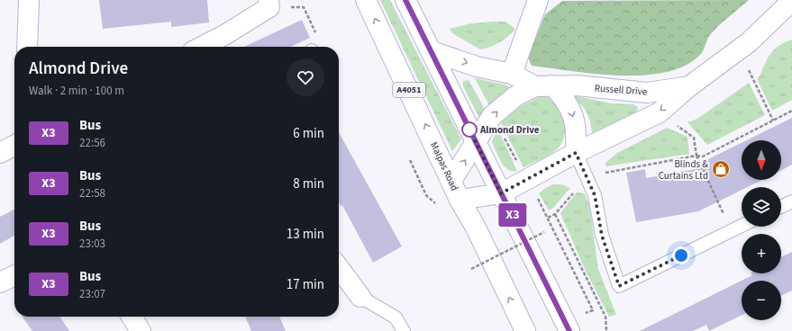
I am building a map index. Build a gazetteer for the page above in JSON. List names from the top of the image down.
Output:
{
  "streets": {
    "street": ["A4051", "Russell Drive", "Malpas Road"]
  },
  "crossings": [
    ["Russell Drive", "Malpas Road"]
  ],
  "places": {
    "other": ["Almond Drive"],
    "shop": ["Blinds & Curtains Ltd"]
  },
  "lines": ["bus line X3"],
  "north": "bottom",
  "page": {
    "on_map": "X3",
    "heading": ["Almond Drive", "Walk · 2 min · 100 m"],
    "list": [
      {
        "mark": "X3",
        "name": "Bus",
        "note": "22:56",
        "value": "6 min"
      },
      {
        "mark": "X3",
        "name": "Bus",
        "note": "22:58",
        "value": "8 min"
      },
      {
        "mark": "X3",
        "name": "Bus",
        "note": "23:03",
        "value": "13 min"
      },
      {
        "mark": "X3",
        "name": "Bus",
        "note": "23:07",
        "value": "17 min"
      }
    ],
    "map_buttons": ["+", "−"]
  }
}
